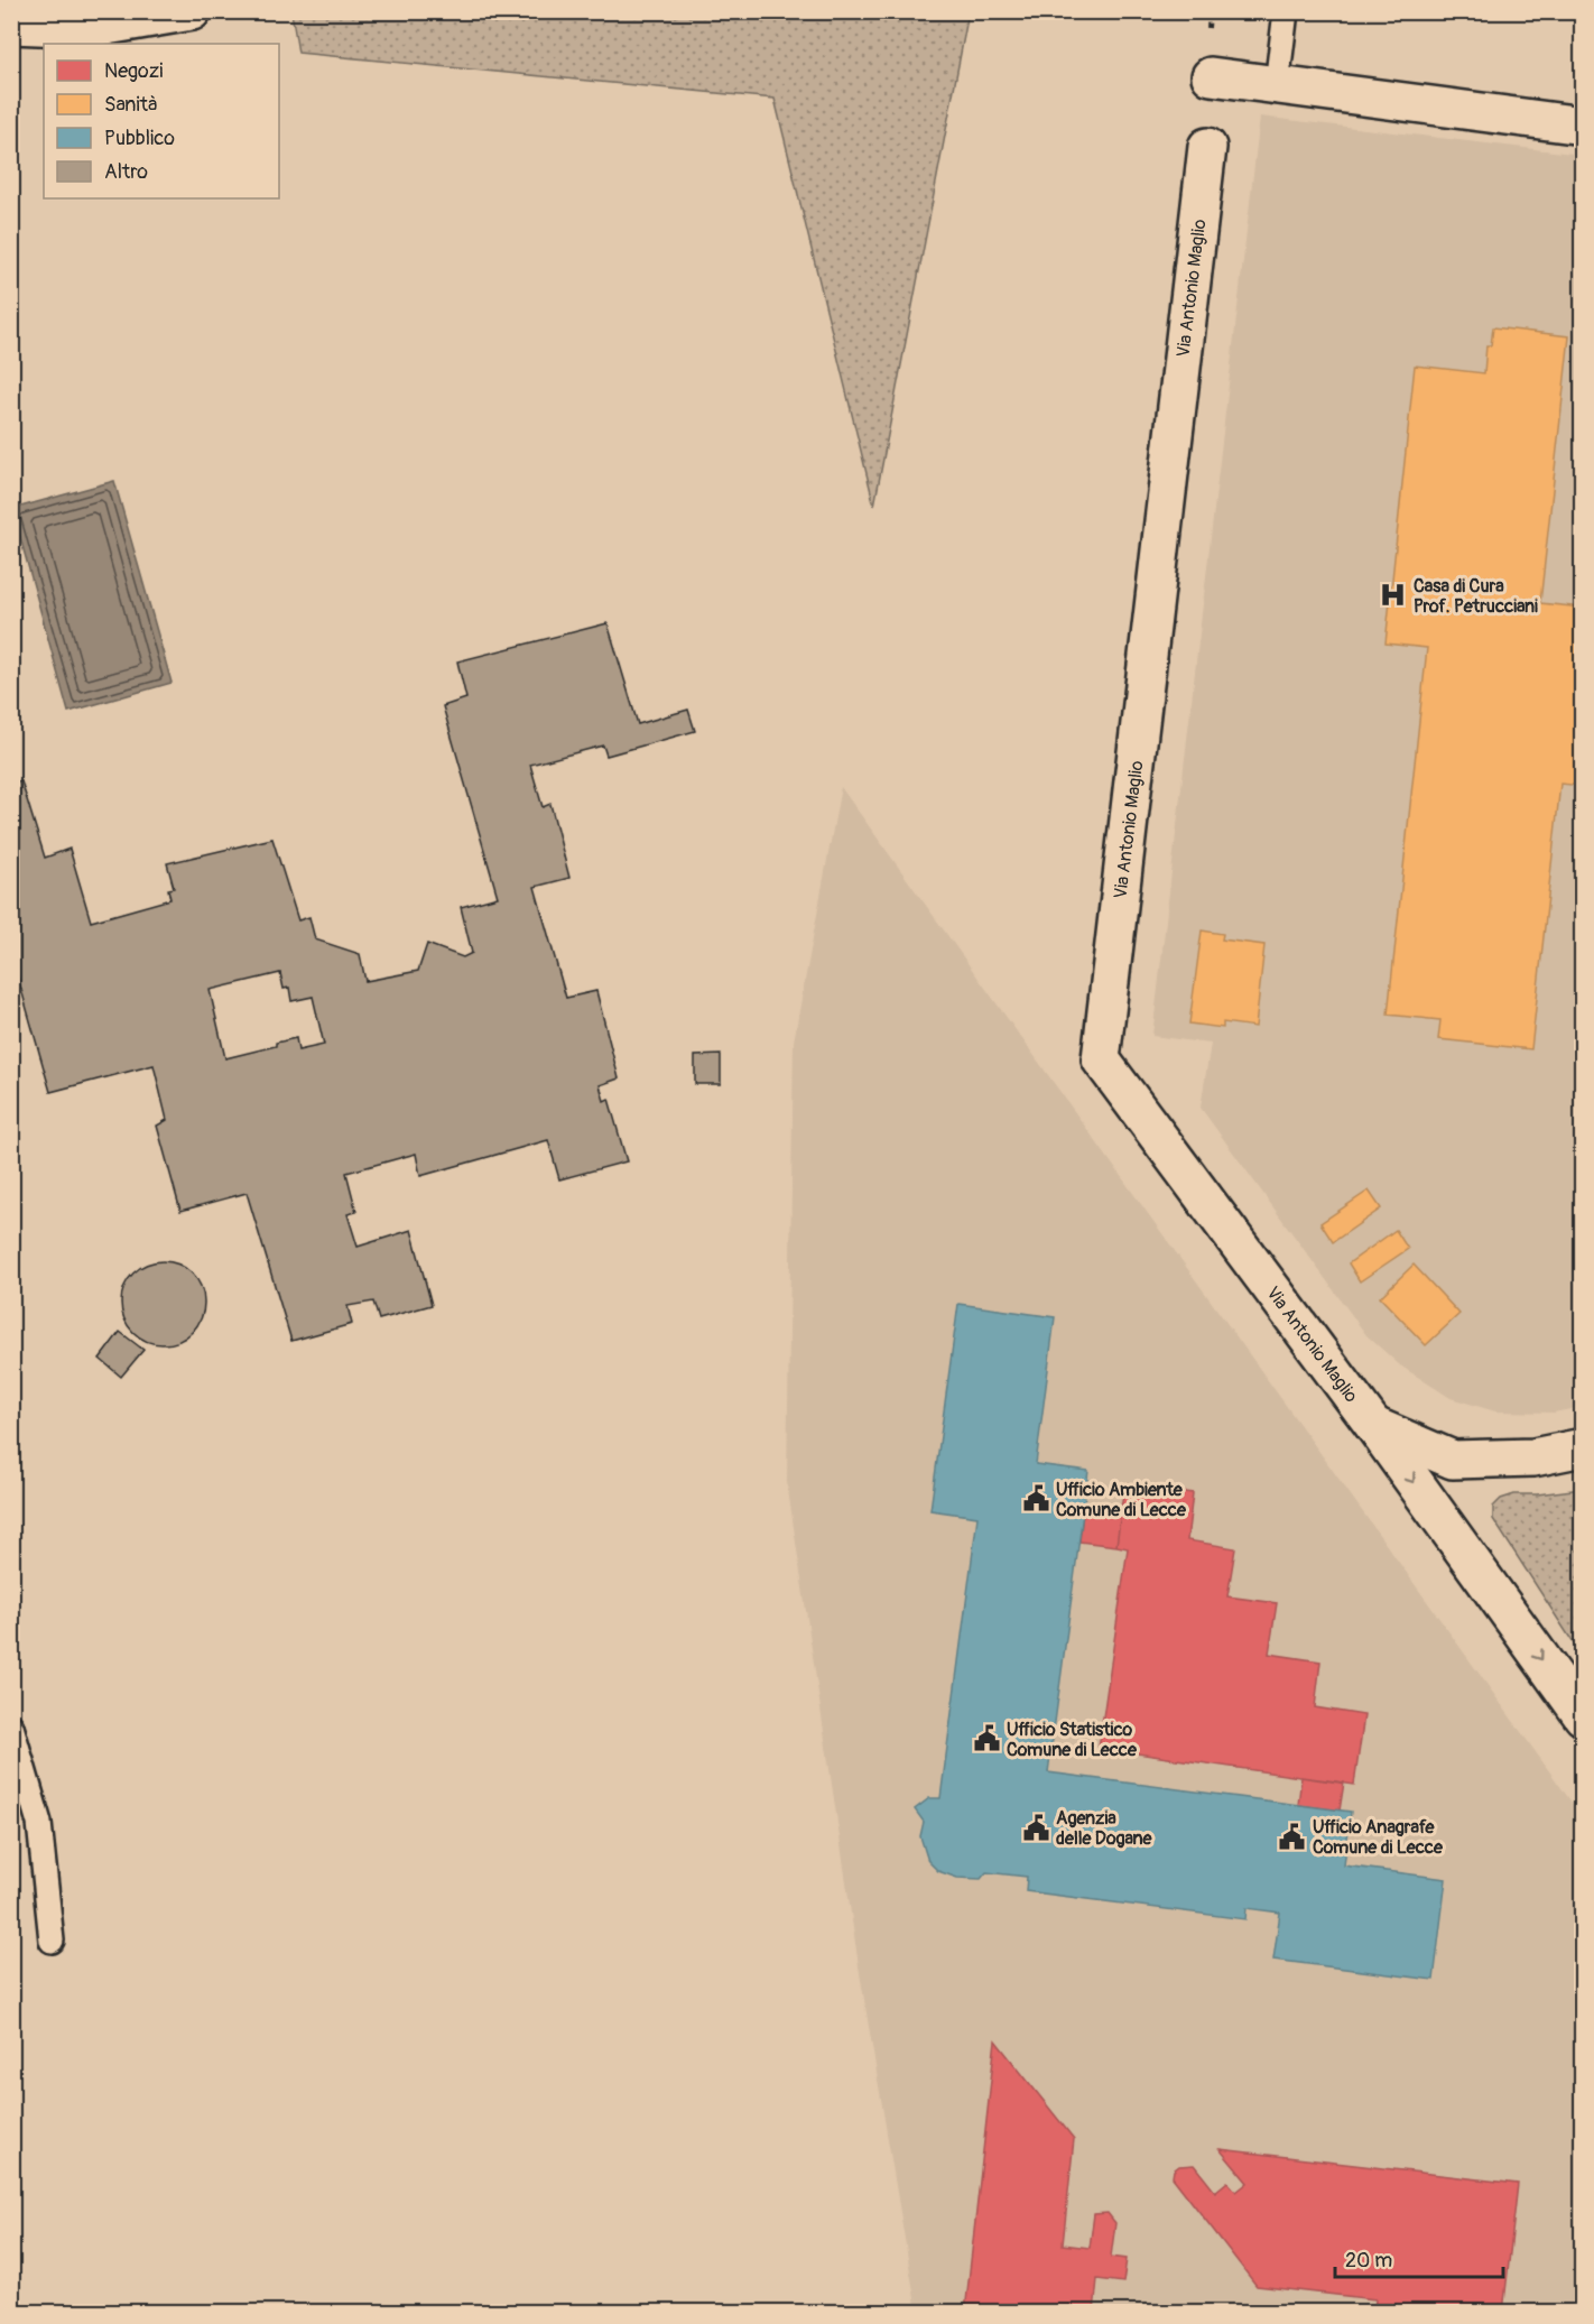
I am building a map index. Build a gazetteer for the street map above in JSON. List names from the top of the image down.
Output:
{
  "streets": {
    "street": ["Via Antonio Maglio"]
  },
  "places": {
    "hospital": ["Casa di Cura Prof. Petrucciani"],
    "public building": [
      "Ufficio Ambiente Comune di Lecce",
      "Ufficio Statistico Comune di Lecce",
      "Agenzia delle Dogane",
      "Ufficio Anagrafe Comune di Lecce"
    ]
  },
  "legend": [
    "Negozi",
    "Sanità",
    "Pubblico",
    "Altro"
  ],
  "scale_bar": "20 m"
}
